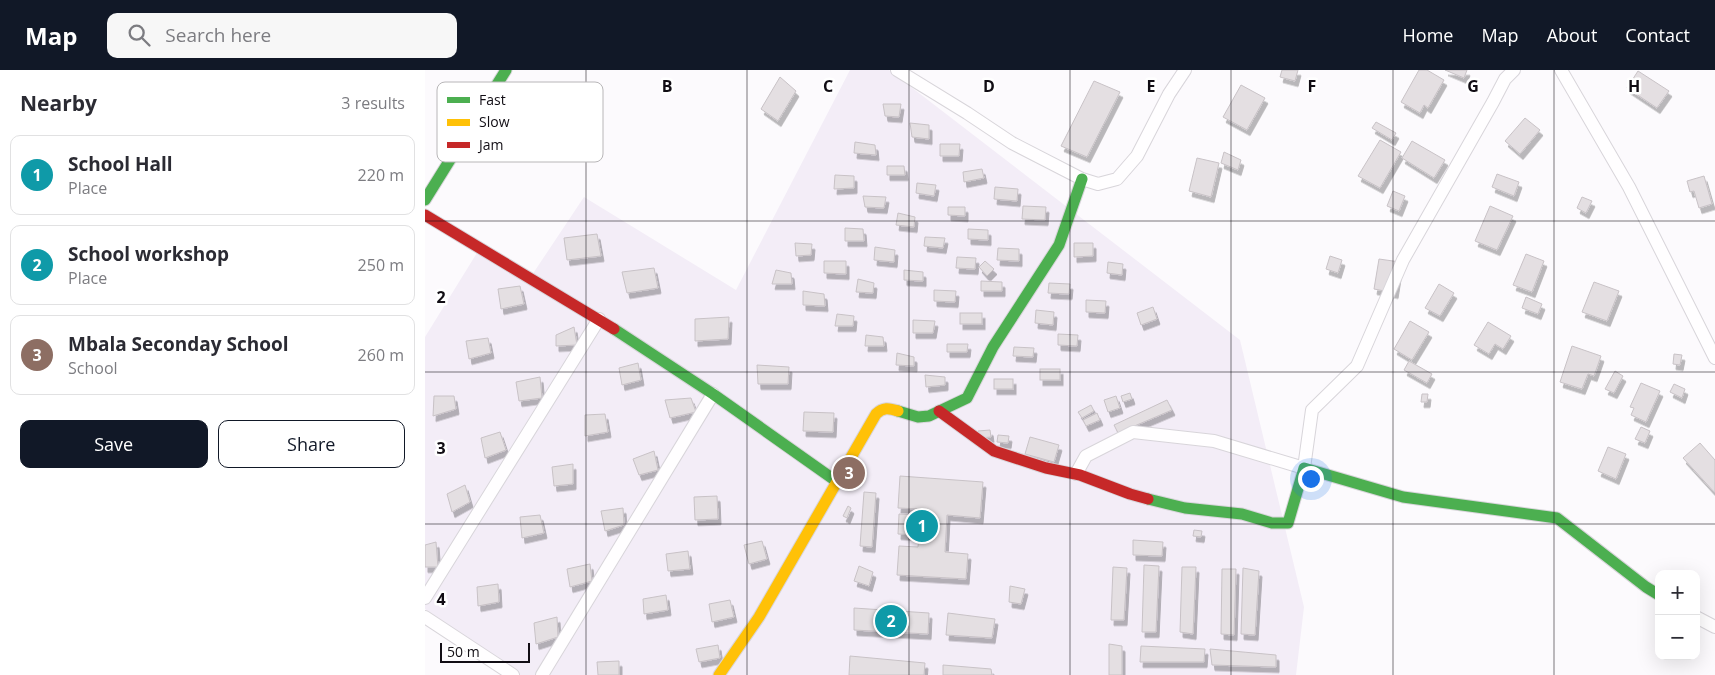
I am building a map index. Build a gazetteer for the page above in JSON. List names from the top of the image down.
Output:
{
  "legend": ["Fast", "Slow", "Jam"],
  "scale_bar": "50 m",
  "page": {
    "header": "Map",
    "search": "Search here",
    "nav": [
      "Home",
      "Map",
      "About",
      "Contact"
    ],
    "heading": ["Nearby", "3 results"],
    "list": [
      {
        "mark": "1",
        "name": "School Hall",
        "note": "Place",
        "value": "220 m"
      },
      {
        "mark": "2",
        "name": "School workshop",
        "note": "Place",
        "value": "250 m"
      },
      {
        "mark": "3",
        "name": "Mbala Seconday School",
        "note": "School",
        "value": "260 m"
      }
    ],
    "buttons": ["Save", "Share"],
    "pins": ["3", "1", "2"],
    "map_buttons": ["+", "−"],
    "scale": "50 m"
  },
  "grid": {
    "columns": [
      "B",
      "C",
      "D",
      "E",
      "F",
      "G",
      "H"
    ],
    "rows": ["2", "3", "4"]
  }
}
